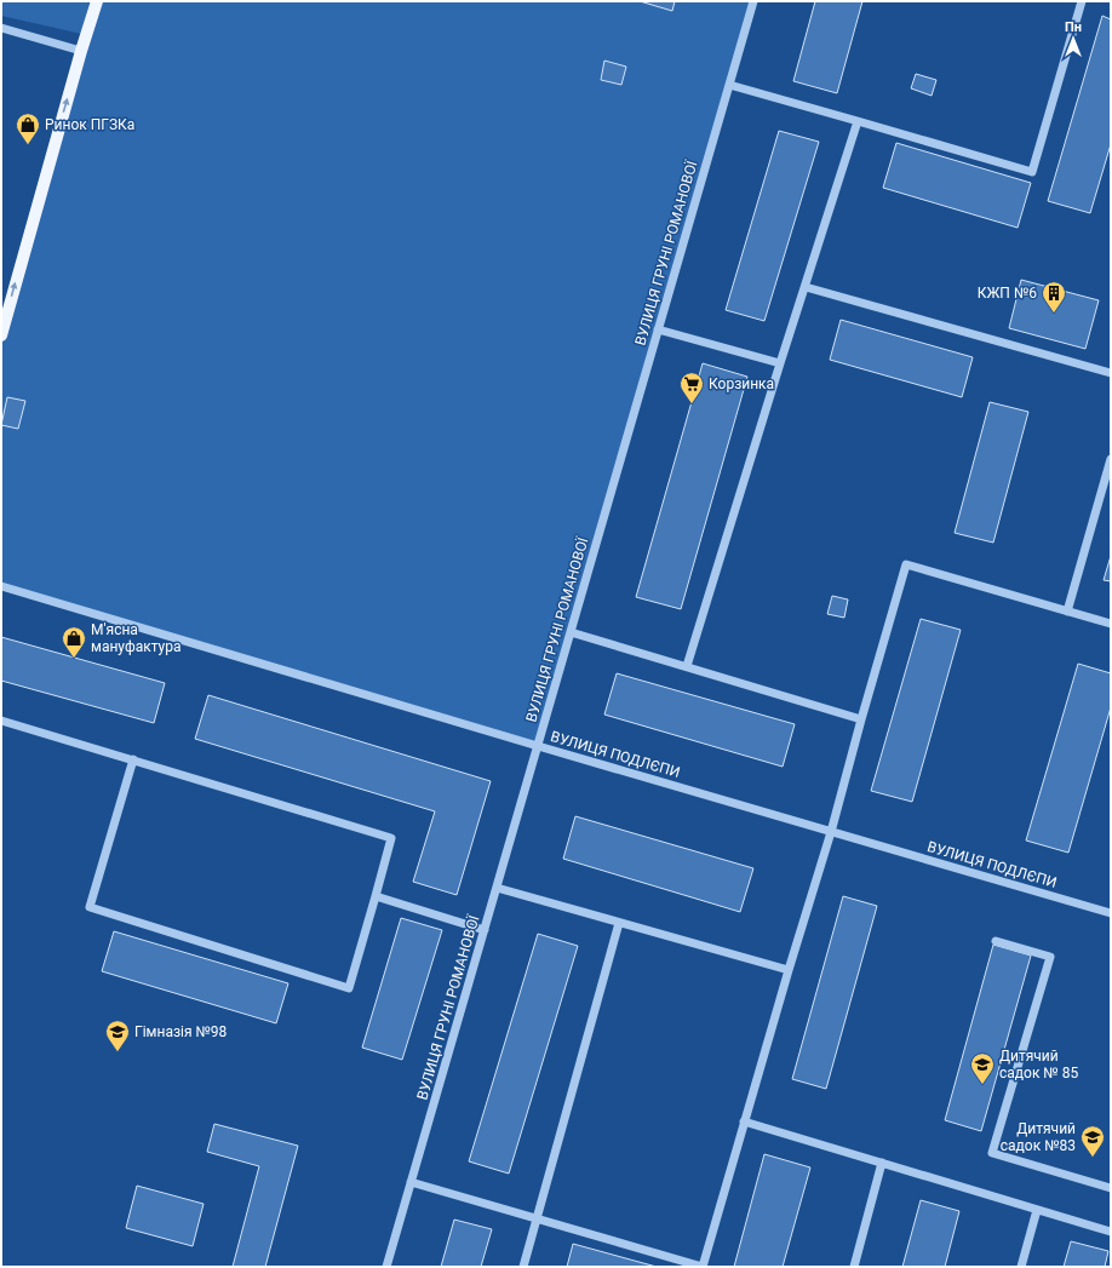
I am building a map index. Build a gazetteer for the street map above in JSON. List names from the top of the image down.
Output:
{
  "streets": {
    "street": ["ВУЛИЦЯ ГРУНІ РОМАНОВОЇ", "ВУЛИЦЯ ПОДЛЄПИ"]
  },
  "crossings": [
    ["ВУЛИЦЯ ГРУНІ РОМАНОВОЇ", "ВУЛИЦЯ ПОДЛЄПИ"]
  ],
  "places": {
    "shop": ["Ринок ПГЗКа", "М'ясна мануфактура"],
    "building": ["КЖП №6"],
    "supermarket": ["Корзинка"],
    "school or university": ["Гімназія №98", "Дитячий садок № 85", "Дитячий садок №83"]
  },
  "north": "top"
}
